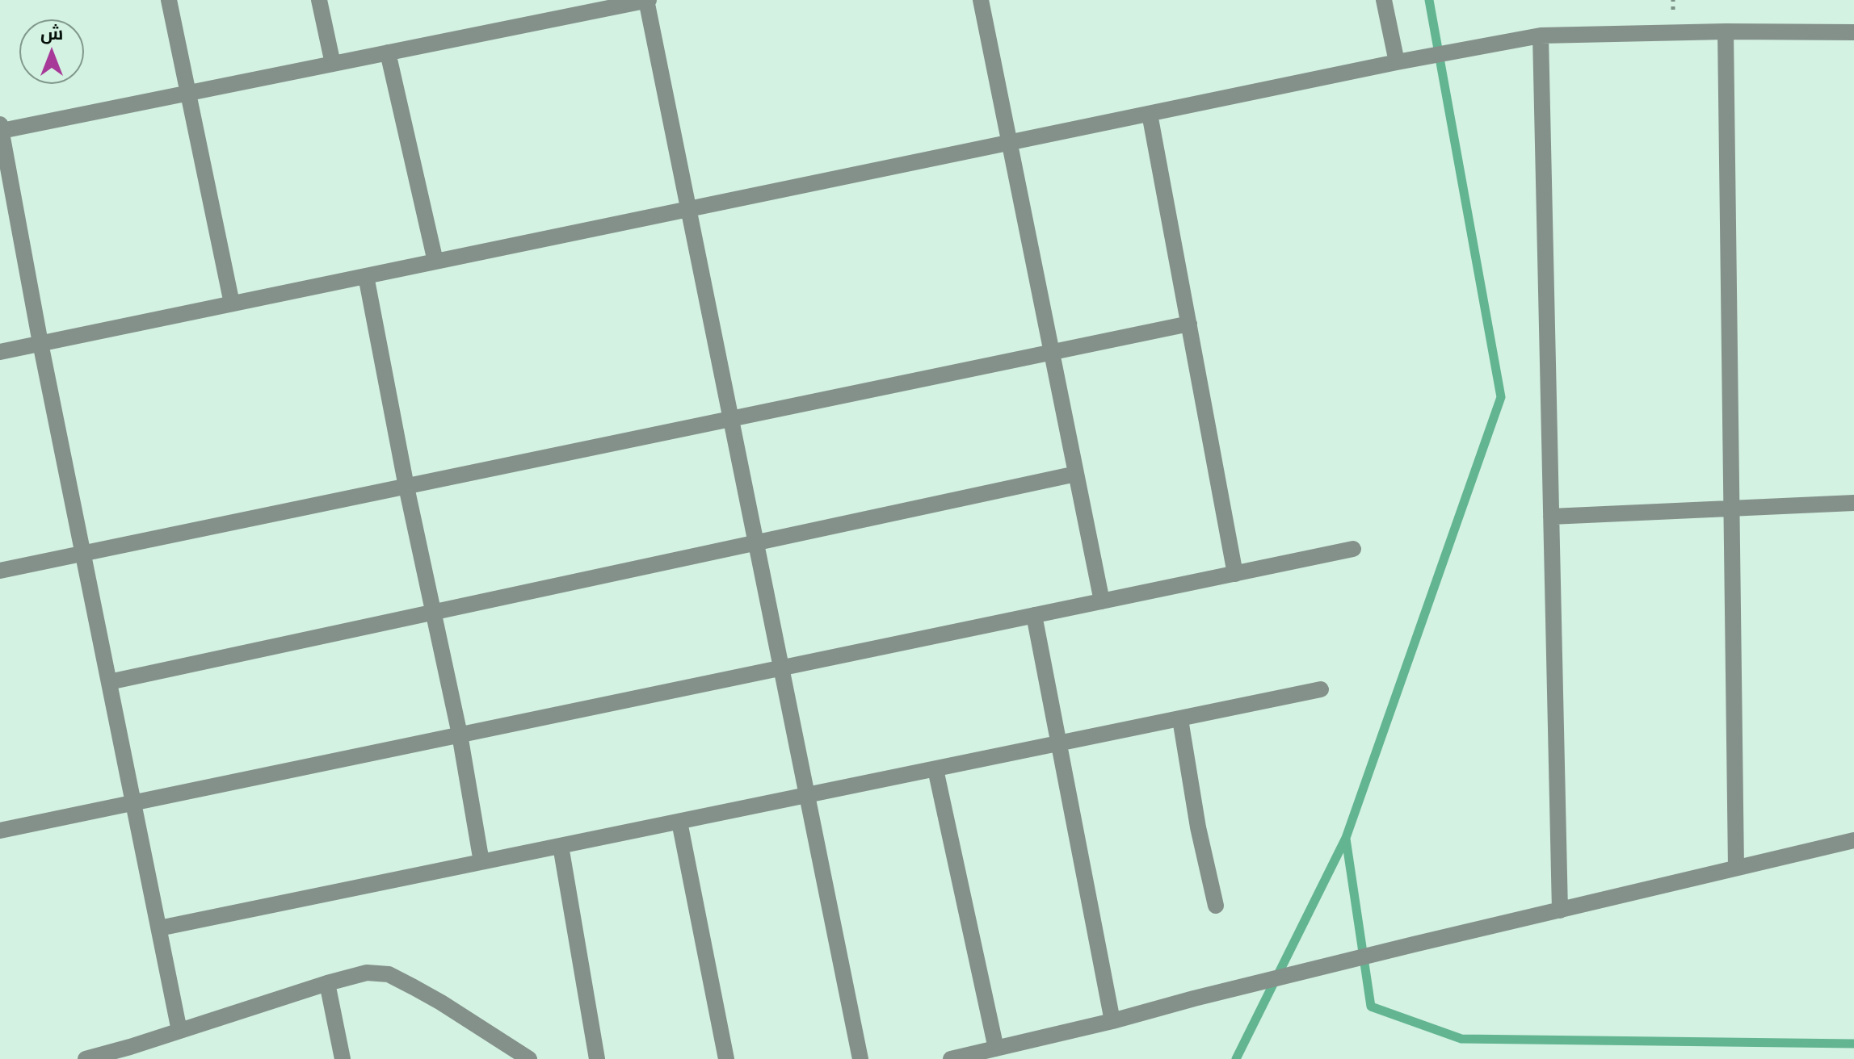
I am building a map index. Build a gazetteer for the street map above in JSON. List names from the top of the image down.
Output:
{
  "north": "top"
}
